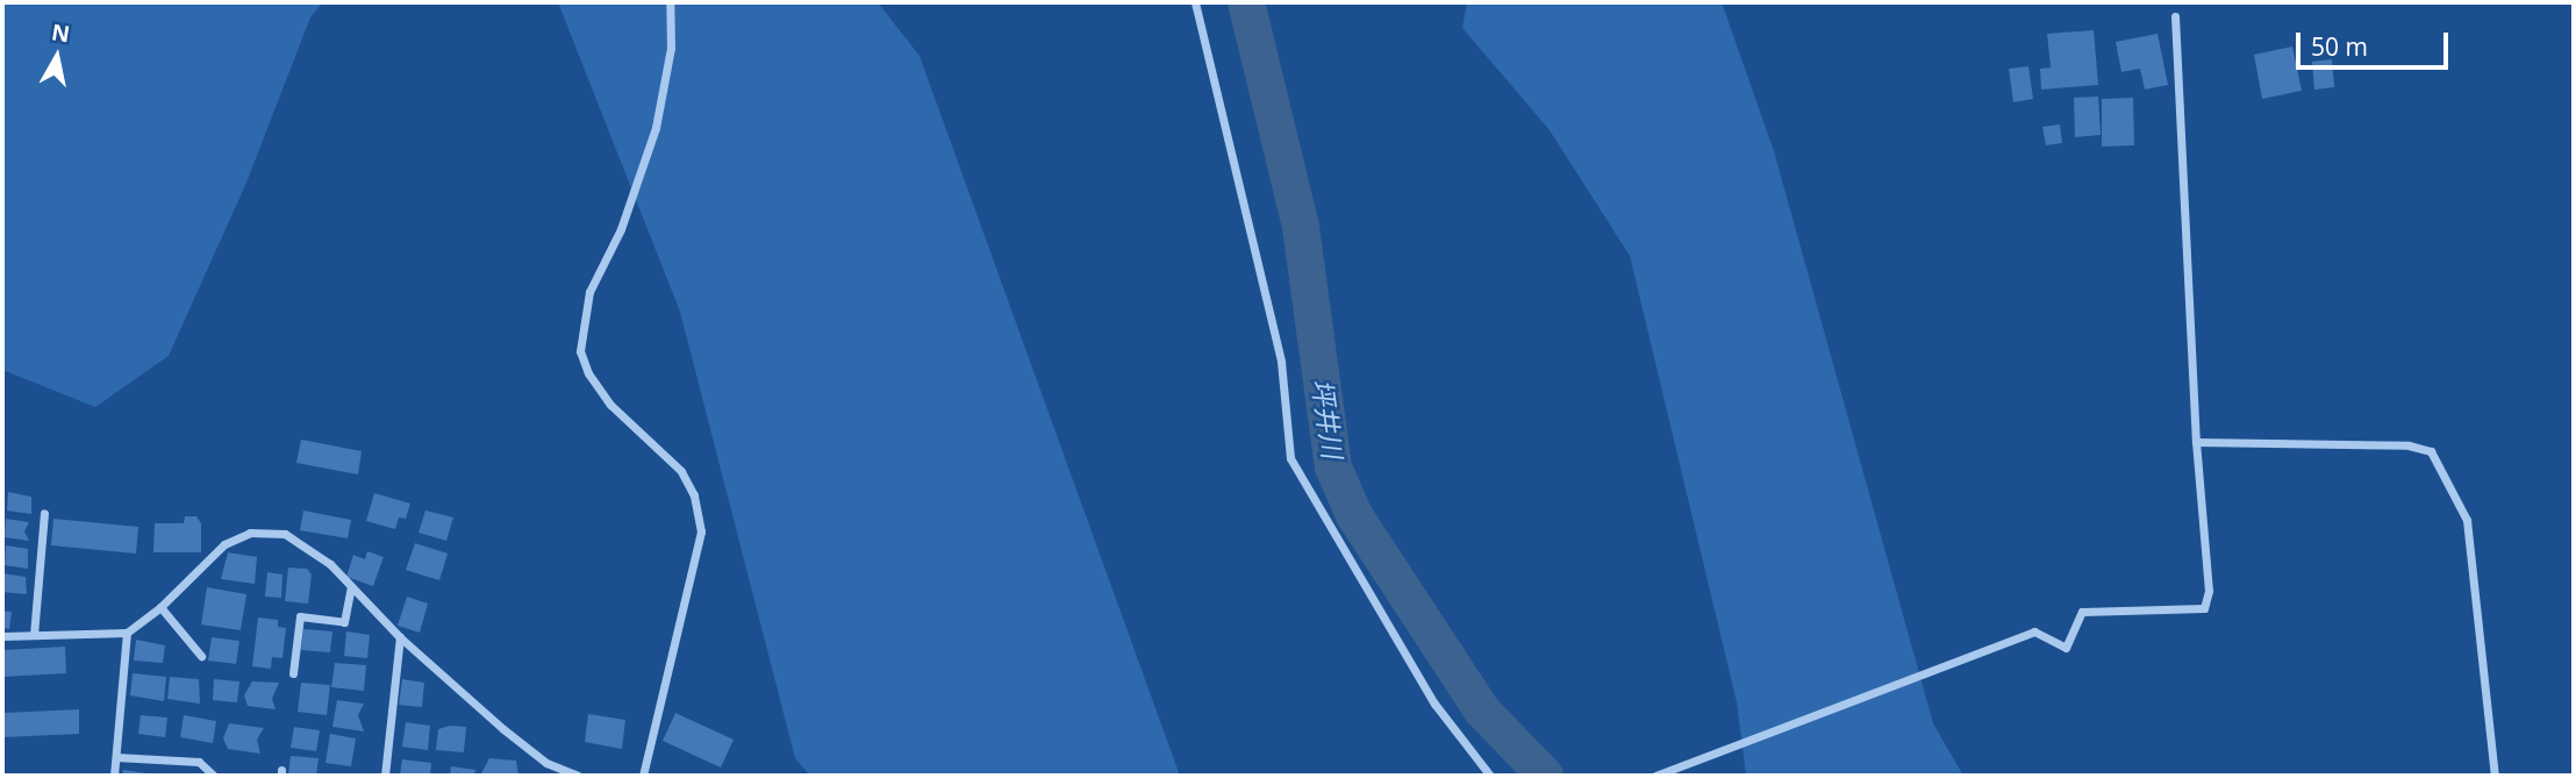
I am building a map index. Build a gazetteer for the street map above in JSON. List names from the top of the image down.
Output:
{
  "water": ["坪井川"],
  "scale_bar": "50 m",
  "north": "top"
}
